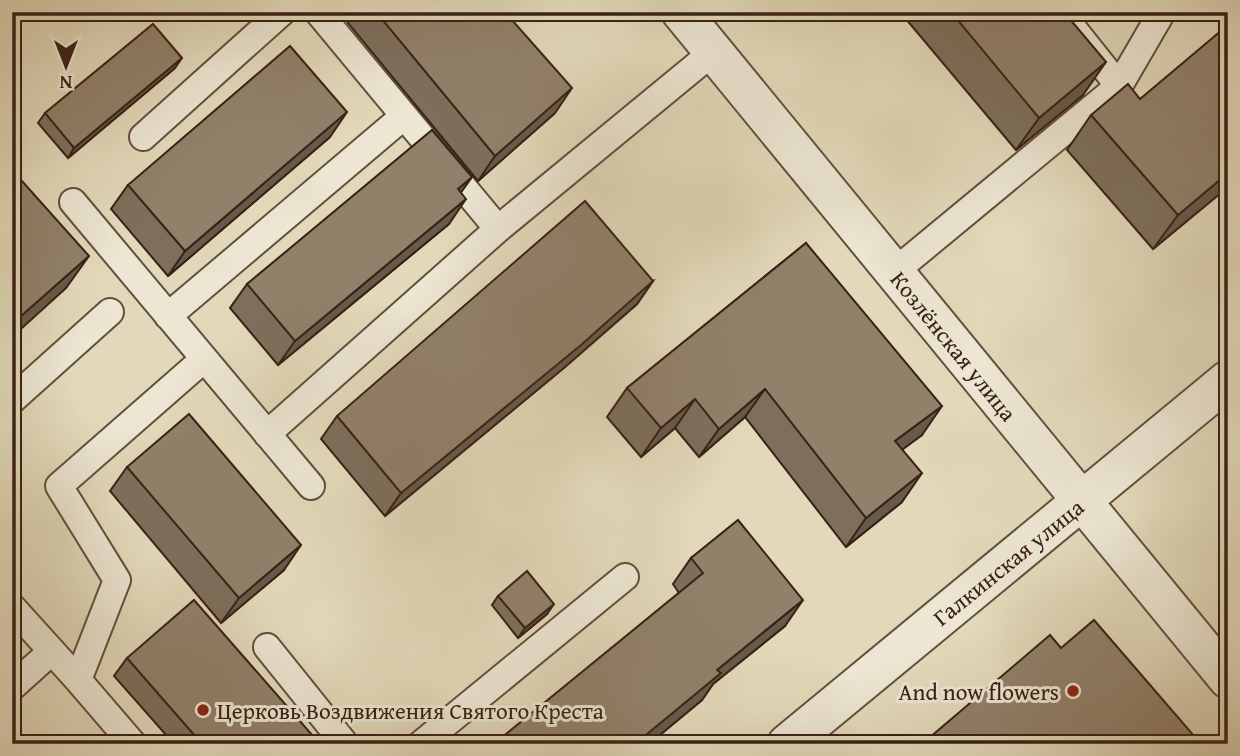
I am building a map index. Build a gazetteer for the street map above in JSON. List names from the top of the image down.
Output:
{
  "streets": {
    "street": ["Козлёнская улица", "Галкинская улица"]
  },
  "crossings": [
    ["Козлёнская улица", "Галкинская улица"]
  ],
  "places": ["And now flowers", "Церковь Воздвижения Святого Креста"],
  "north": "bottom"
}
